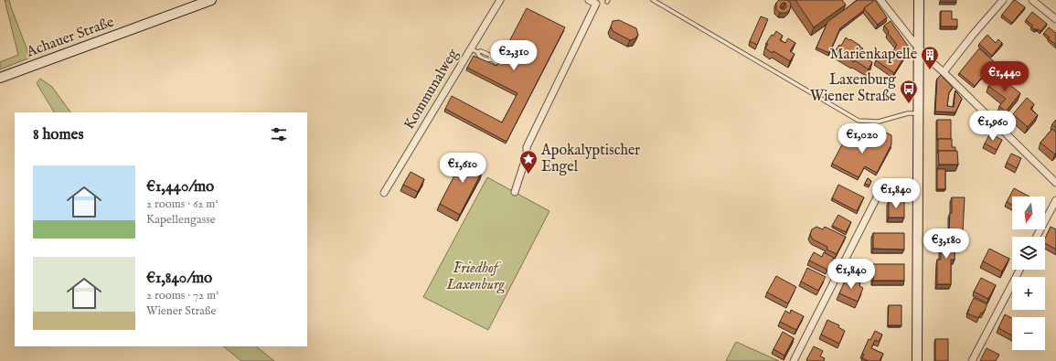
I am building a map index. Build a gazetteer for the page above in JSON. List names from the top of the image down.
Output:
{
  "streets": {
    "main road": ["Achauer Straße"],
    "street": ["Kommunalweg"]
  },
  "parks": ["Friedhof Laxenburg"],
  "places": {
    "building": ["Marienkapelle"],
    "bus stop": ["Laxenburg Wiener Straße"],
    "place": ["Apokalyptischer Engel"]
  },
  "north": "bottom",
  "page": {
    "price": [
      "€2,310",
      "€1,440",
      "€1,960",
      "€1,020",
      "€1,610",
      "€1,840",
      "€3,180",
      "€1,840"
    ],
    "heading": "8 homes",
    "list": [
      {
        "name": "€1,440/mo",
        "note": "2 rooms · 62 m² · Kapellengasse"
      },
      {
        "name": "€1,840/mo",
        "note": "2 rooms · 72 m² · Wiener Straße"
      }
    ],
    "map_buttons": ["+", "−"]
  }
}
